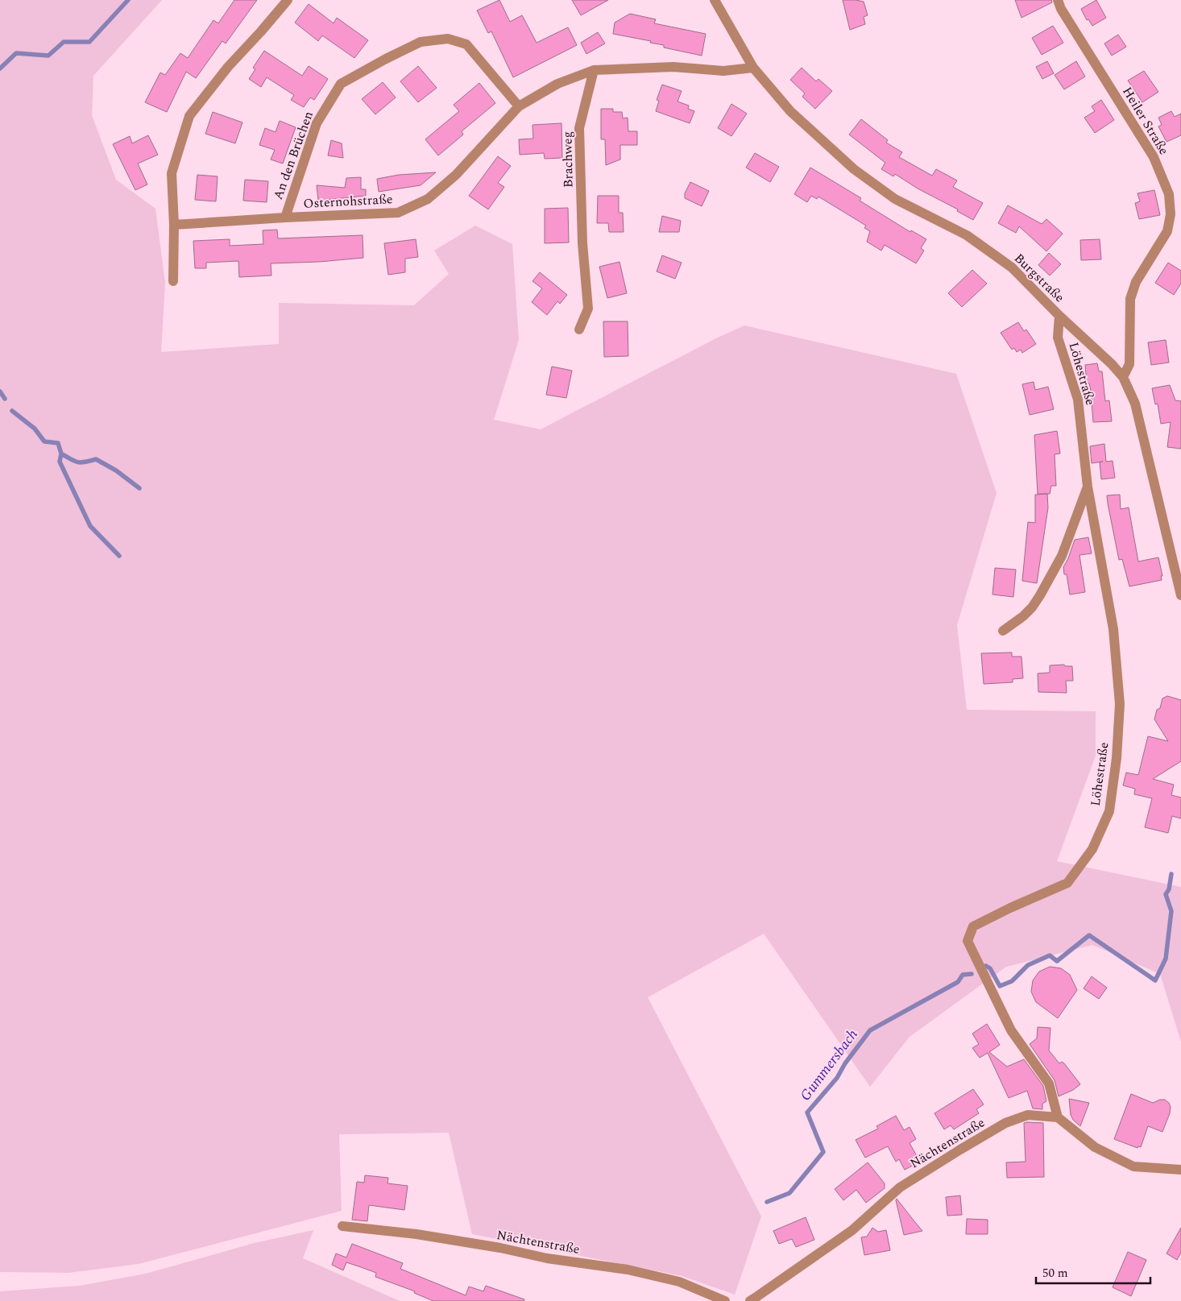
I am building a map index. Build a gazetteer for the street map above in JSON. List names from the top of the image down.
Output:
{
  "streets": {
    "street": [
      "Heiler Straße",
      "An den Brüchen",
      "Brachweg",
      "Osternohstraße",
      "Burgstraße",
      "Löhestraße",
      "Nächtenstraße"
    ]
  },
  "crossings": [
    ["Heiler Straße", "Burgstraße"],
    ["An den Brüchen", "Osternohstraße"],
    ["Brachweg", "Osternohstraße"],
    ["Burgstraße", "Löhestraße"],
    ["Löhestraße", "Nächtenstraße"]
  ],
  "water": ["Gummersbach"],
  "scale_bar": "50 m"
}
